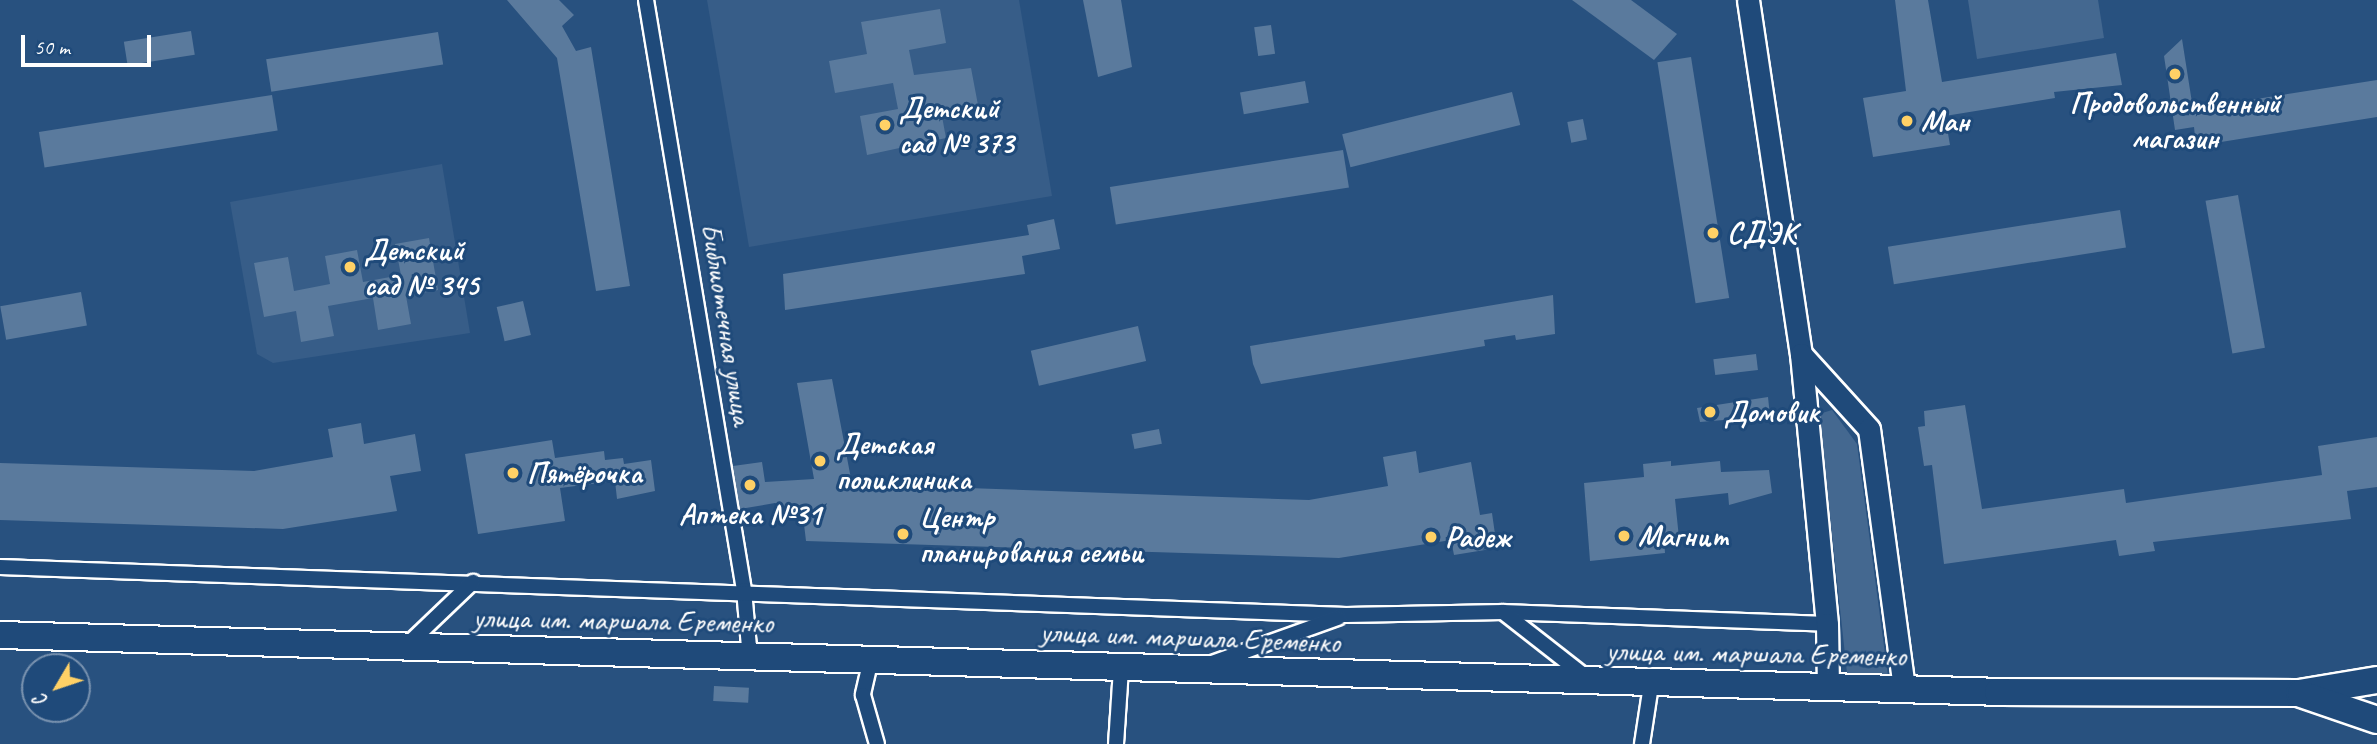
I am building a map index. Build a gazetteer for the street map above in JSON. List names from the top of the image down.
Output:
{
  "streets": {
    "highway": ["улица им. маршала Еременко"],
    "street": ["Библиотечная улица"]
  },
  "crossings": [
    ["Библиотечная улица", "улица им. маршала Еременко"]
  ],
  "places": [
    "Продовольственный магазин",
    "Ман",
    "Детский сад № 373",
    "СДЭК",
    "Детский сад № 345",
    "Домовик",
    "Детская поликлиника",
    "Пятёрочка",
    "Аптека №31",
    "Центр планирования семьи",
    "Магнит",
    "Радеж"
  ],
  "scale_bar": "50 m",
  "north": "bottom left"
}
